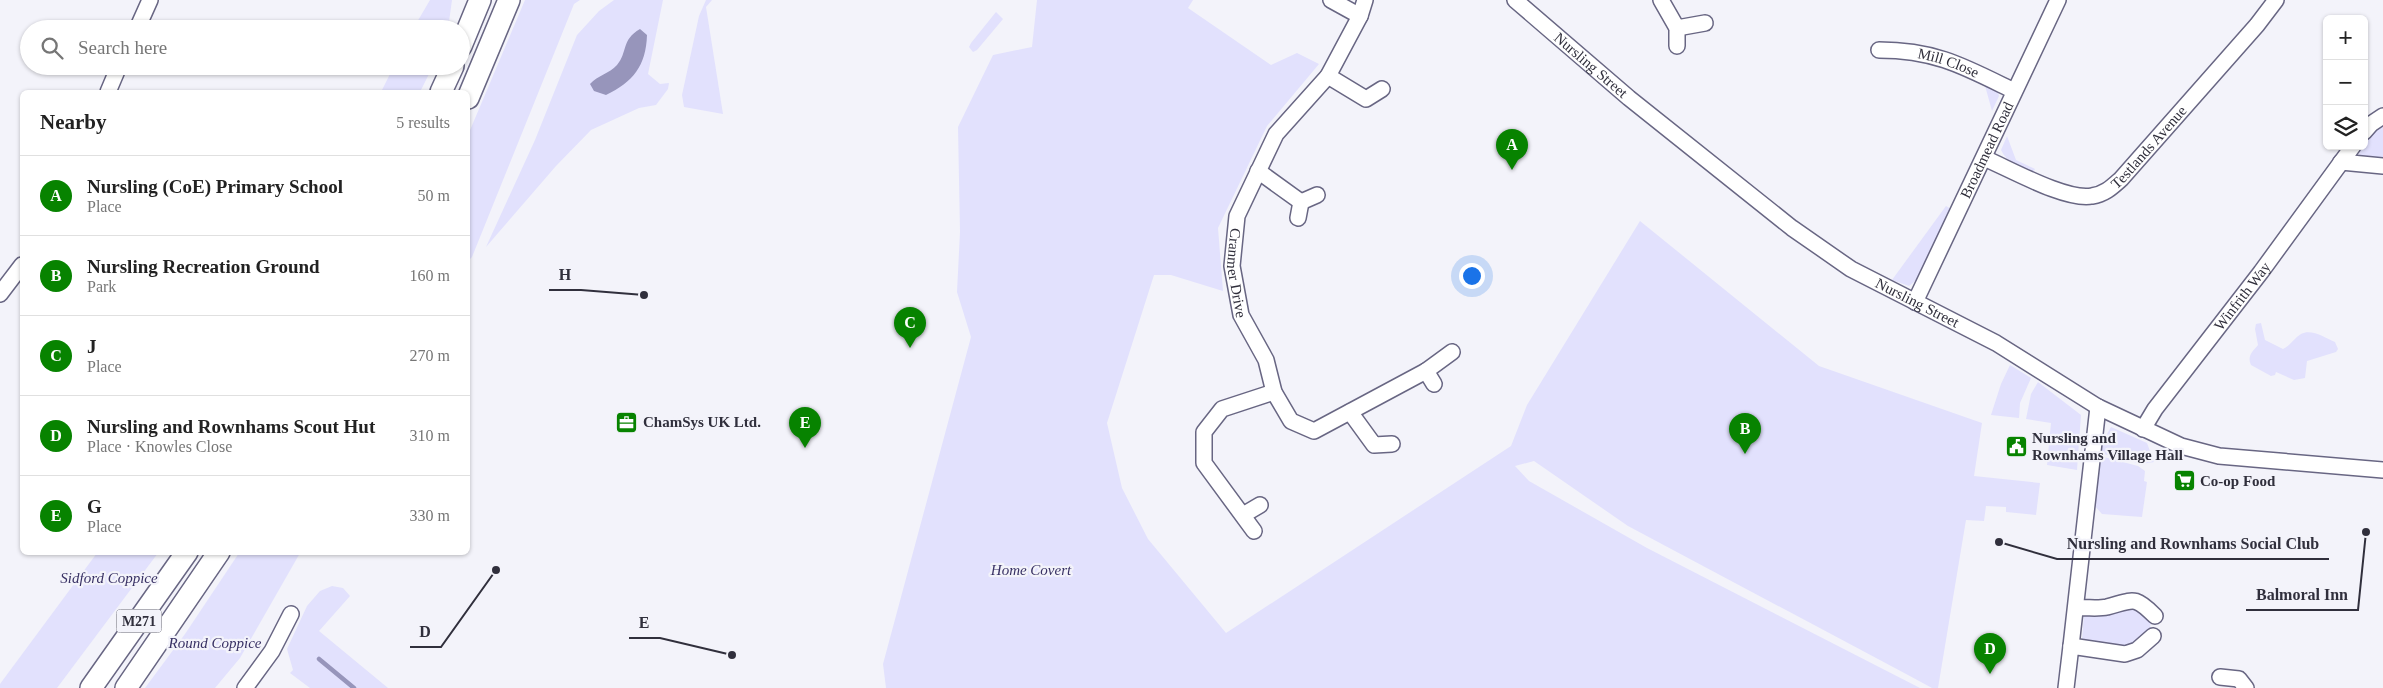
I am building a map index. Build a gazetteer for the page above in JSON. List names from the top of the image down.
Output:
{
  "streets": {
    "highway": ["M271"],
    "street": [
      "Mill Close",
      "Nursling Street",
      "Testlands Avenue",
      "Broadmead Road",
      "Cranmer Drive",
      "Winfrith Way"
    ]
  },
  "crossings": [
    ["Mill Close", "Broadmead Road"],
    ["Nursling Street", "Broadmead Road"],
    ["Nursling Street", "Winfrith Way"],
    ["Testlands Avenue", "Broadmead Road"]
  ],
  "parks": ["Home Covert", "Sidford Coppice", "Round Coppice"],
  "places": {
    "other": [
      "H",
      "Balmoral Inn",
      "Nursling and Rownhams Social Club",
      "D",
      "E"
    ],
    "office": ["ChamSys UK Ltd."],
    "public building": ["Nursling and Rownhams Village Hall"],
    "supermarket": ["Co-op Food"]
  },
  "page": {
    "map_buttons": ["+", "−"],
    "search": "Search here",
    "heading": ["Nearby", "5 results"],
    "pins": [
      "A",
      "C",
      "E",
      "B",
      "D"
    ],
    "list": [
      {
        "mark": "A",
        "name": "Nursling (CoE) Primary School",
        "note": "Place",
        "value": "50 m"
      },
      {
        "mark": "B",
        "name": "Nursling Recreation Ground",
        "note": "Park",
        "value": "160 m"
      },
      {
        "mark": "C",
        "name": "J",
        "note": "Place",
        "value": "270 m"
      },
      {
        "mark": "D",
        "name": "Nursling and Rownhams Scout Hut",
        "note": "Place · Knowles Close",
        "value": "310 m"
      },
      {
        "mark": "E",
        "name": "G",
        "note": "Place",
        "value": "330 m"
      }
    ]
  }
}
